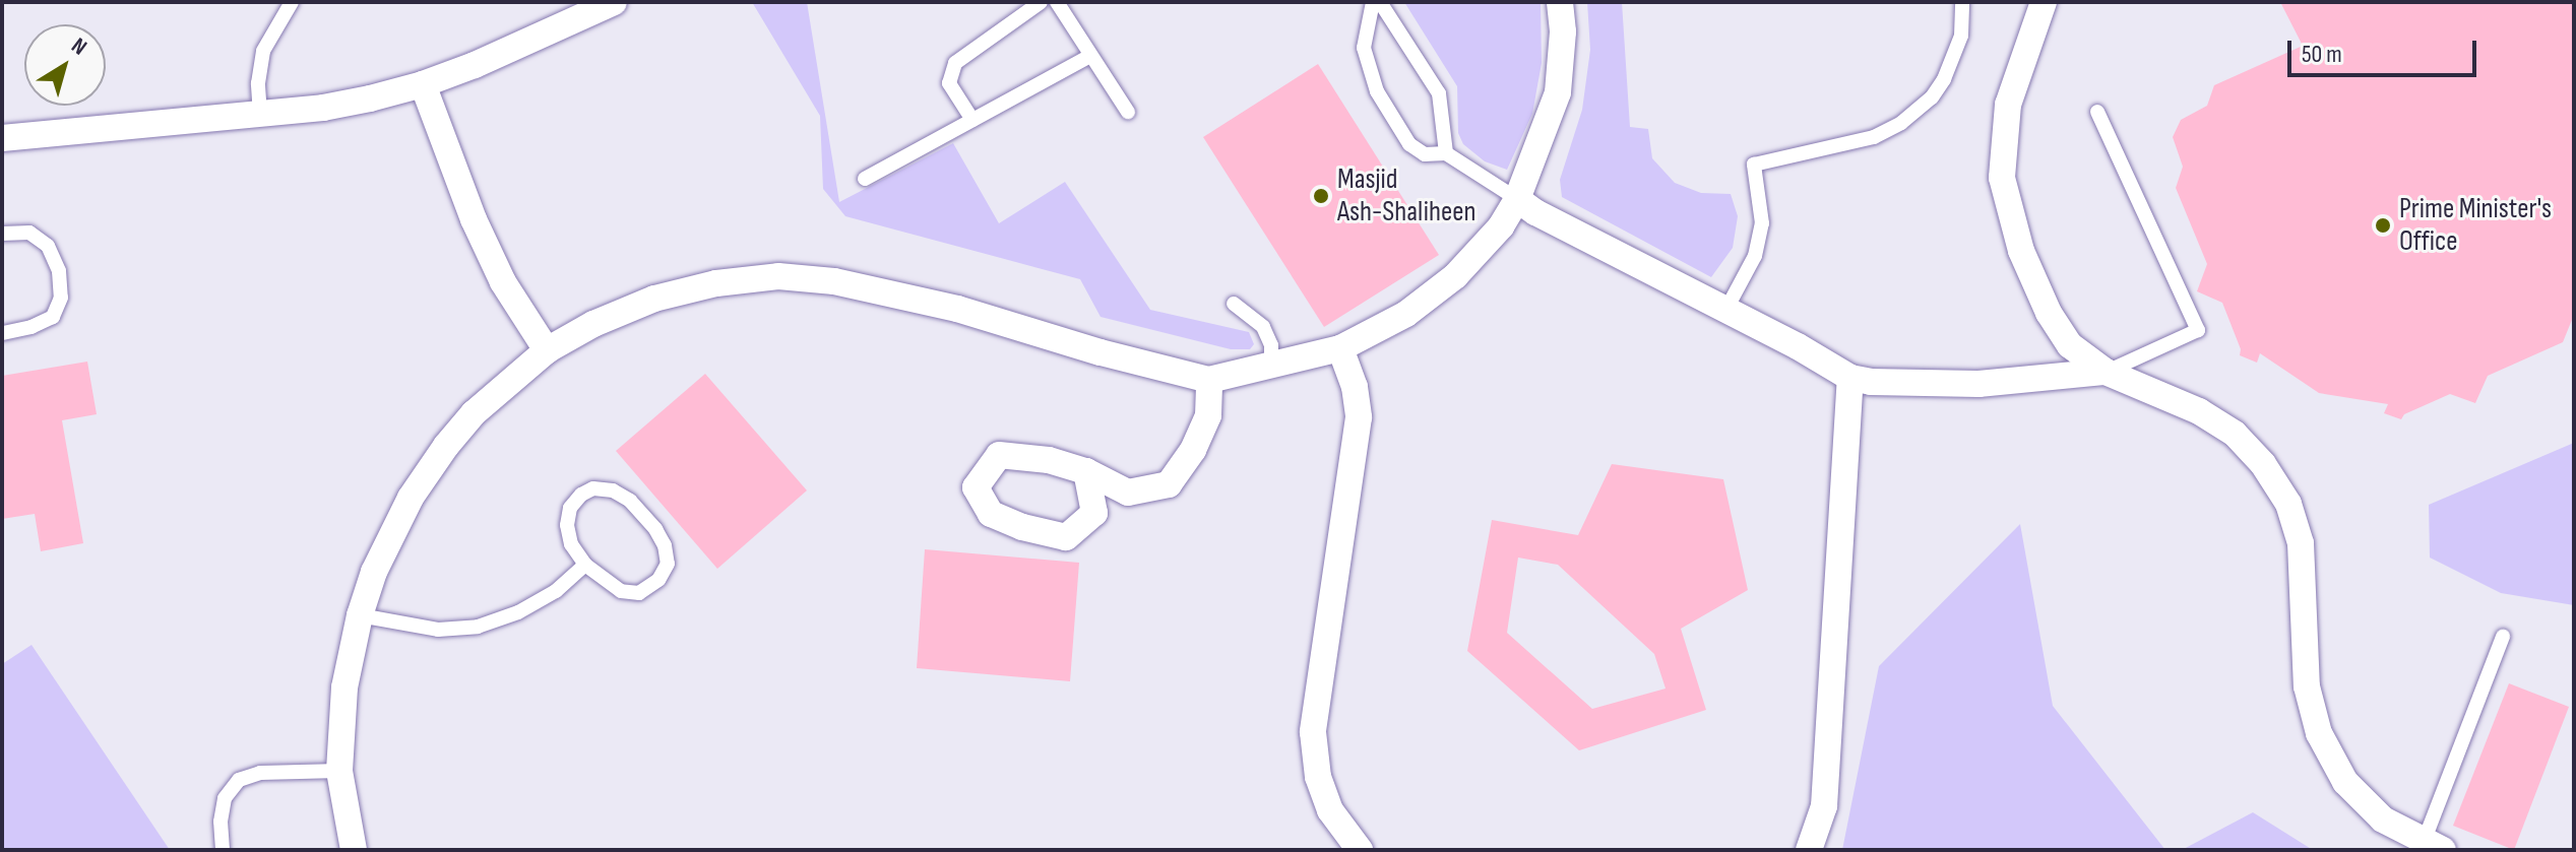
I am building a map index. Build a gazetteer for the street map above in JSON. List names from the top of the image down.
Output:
{
  "places": ["Masjid Ash-Shaliheen", "Prime Minister's Office"],
  "scale_bar": "50 m",
  "north": "top right"
}
